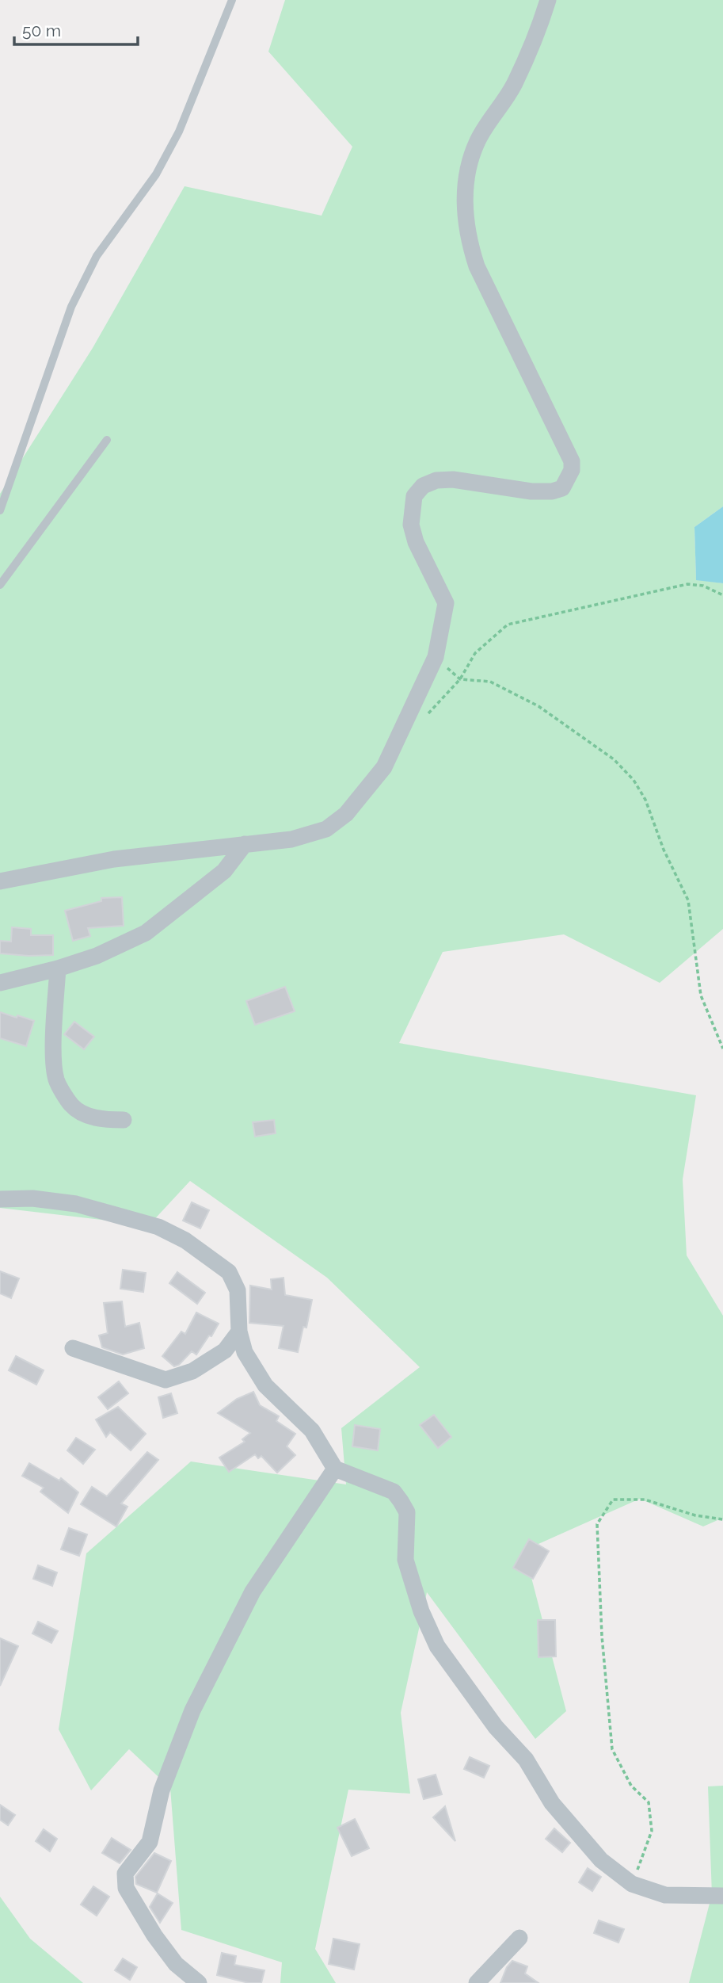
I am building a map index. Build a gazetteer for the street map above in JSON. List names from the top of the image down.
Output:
{
  "scale_bar": "50 m"
}
